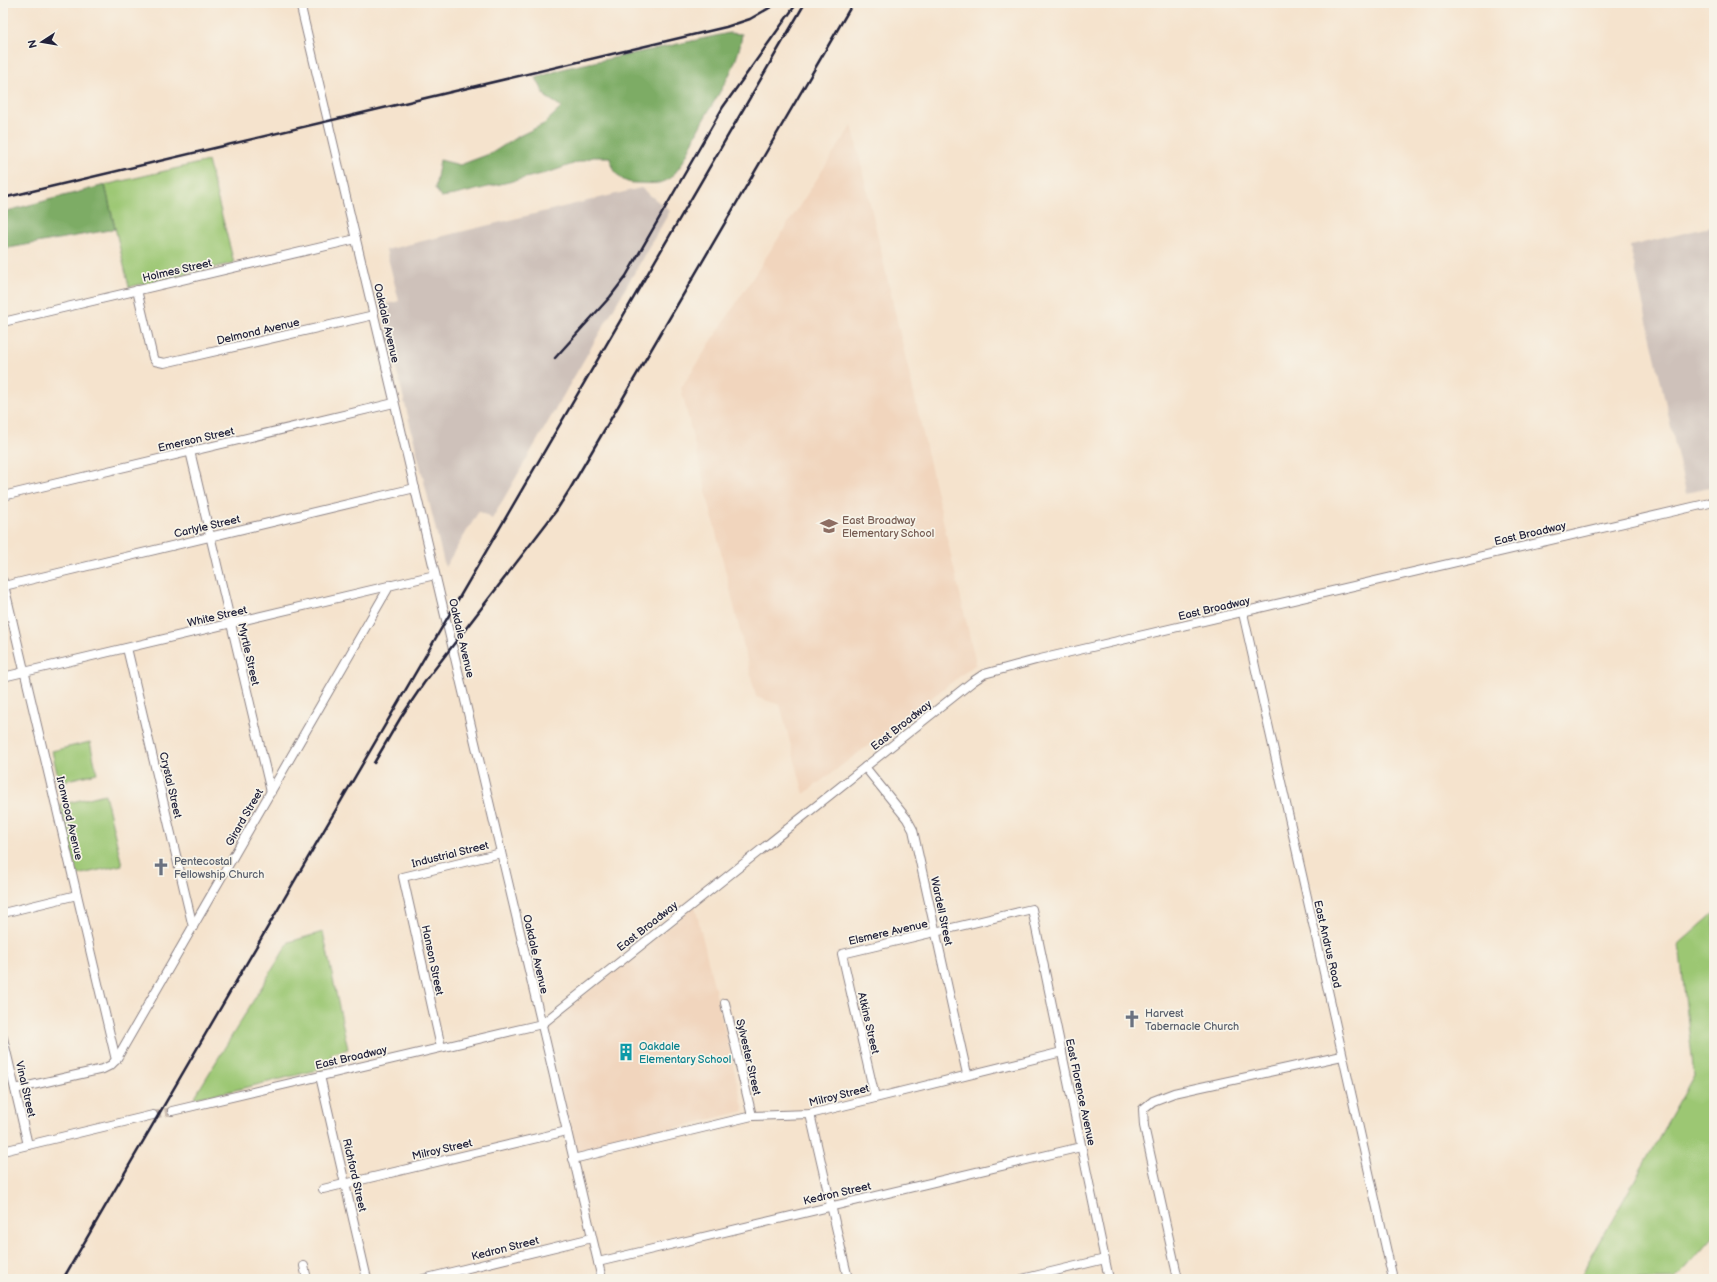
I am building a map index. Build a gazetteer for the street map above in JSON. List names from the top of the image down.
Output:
{
  "streets": {
    "street": [
      "Holmes Street",
      "Oakdale Avenue",
      "Delmond Avenue",
      "Emerson Street",
      "Carlyle Street",
      "East Broadway",
      "White Street",
      "Myrtle Street",
      "Crystal Street",
      "Girard Street",
      "Ironwood Avenue",
      "Industrial Street",
      "Wardell Street",
      "Elsmere Avenue",
      "East Andrus Road",
      "Hanson Street",
      "Atkins Street",
      "Sylvester Street",
      "Vinal Street",
      "East Florence Avenue",
      "Milroy Street",
      "Richford Street",
      "Kedron Street"
    ]
  },
  "crossings": [
    ["Holmes Street", "Oakdale Avenue"],
    ["Holmes Street", "Delmond Avenue"],
    ["Oakdale Avenue", "Delmond Avenue"],
    ["Oakdale Avenue", "Emerson Street"],
    ["Oakdale Avenue", "Carlyle Street"],
    ["Oakdale Avenue", "East Broadway"],
    ["Oakdale Avenue", "White Street"],
    ["Oakdale Avenue", "Industrial Street"],
    ["Oakdale Avenue", "Milroy Street"],
    ["Oakdale Avenue", "Kedron Street"],
    ["Emerson Street", "Myrtle Street"],
    ["Carlyle Street", "Myrtle Street"],
    ["Carlyle Street", "Ironwood Avenue"],
    ["East Broadway", "Wardell Street"],
    ["East Broadway", "East Andrus Road"],
    ["East Broadway", "Hanson Street"],
    ["East Broadway", "Richford Street"],
    ["White Street", "Myrtle Street"],
    ["White Street", "Crystal Street"],
    ["White Street", "Girard Street"],
    ["White Street", "Ironwood Avenue"],
    ["Myrtle Street", "Girard Street"],
    ["Crystal Street", "Girard Street"],
    ["Girard Street", "Ironwood Avenue"],
    ["Industrial Street", "Hanson Street"],
    ["Wardell Street", "Elsmere Avenue"],
    ["Wardell Street", "Milroy Street"],
    ["Elsmere Avenue", "Atkins Street"],
    ["Elsmere Avenue", "East Florence Avenue"],
    ["Atkins Street", "Milroy Street"],
    ["Sylvester Street", "Milroy Street"],
    ["East Florence Avenue", "Milroy Street"],
    ["East Florence Avenue", "Kedron Street"],
    ["Milroy Street", "Richford Street"]
  ],
  "places": {
    "school or university": ["East Broadway Elementary School"],
    "church": ["Pentecostal Fellowship Church", "Harvest Tabernacle Church"],
    "building": ["Oakdale Elementary School"]
  },
  "north": "left"
}
